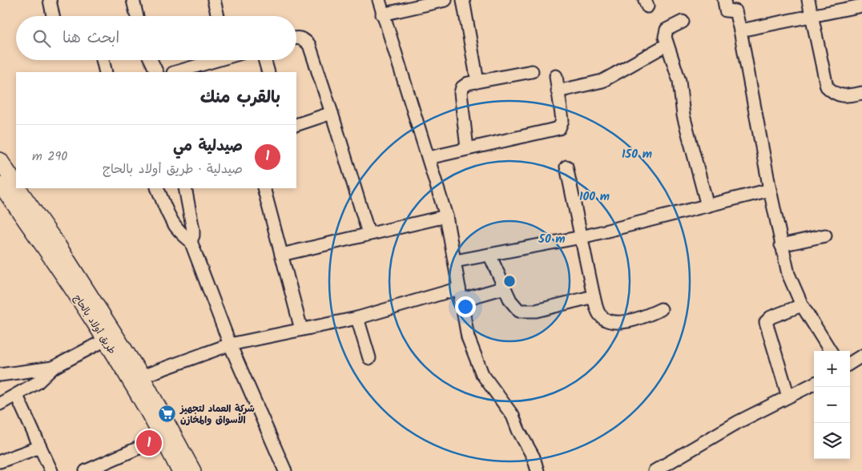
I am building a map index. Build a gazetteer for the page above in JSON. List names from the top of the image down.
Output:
{
  "streets": {
    "main road": ["طريق أولاد بالحاج"]
  },
  "places": {
    "supermarket": ["شركة العماد لتجهيز الأسواق والمخازن"]
  },
  "page": {
    "search": "ابحث هنا",
    "heading": "بالقرب منك",
    "list": [
      {
        "mark": "1",
        "name": "صيدلية مي",
        "note": "صيدلية · طريق أولاد بالحاج",
        "value": "290 m"
      }
    ],
    "map_buttons": ["+", "−"],
    "pins": "1"
  },
  "rings": ["150 m", "100 m", "50 m"]
}
